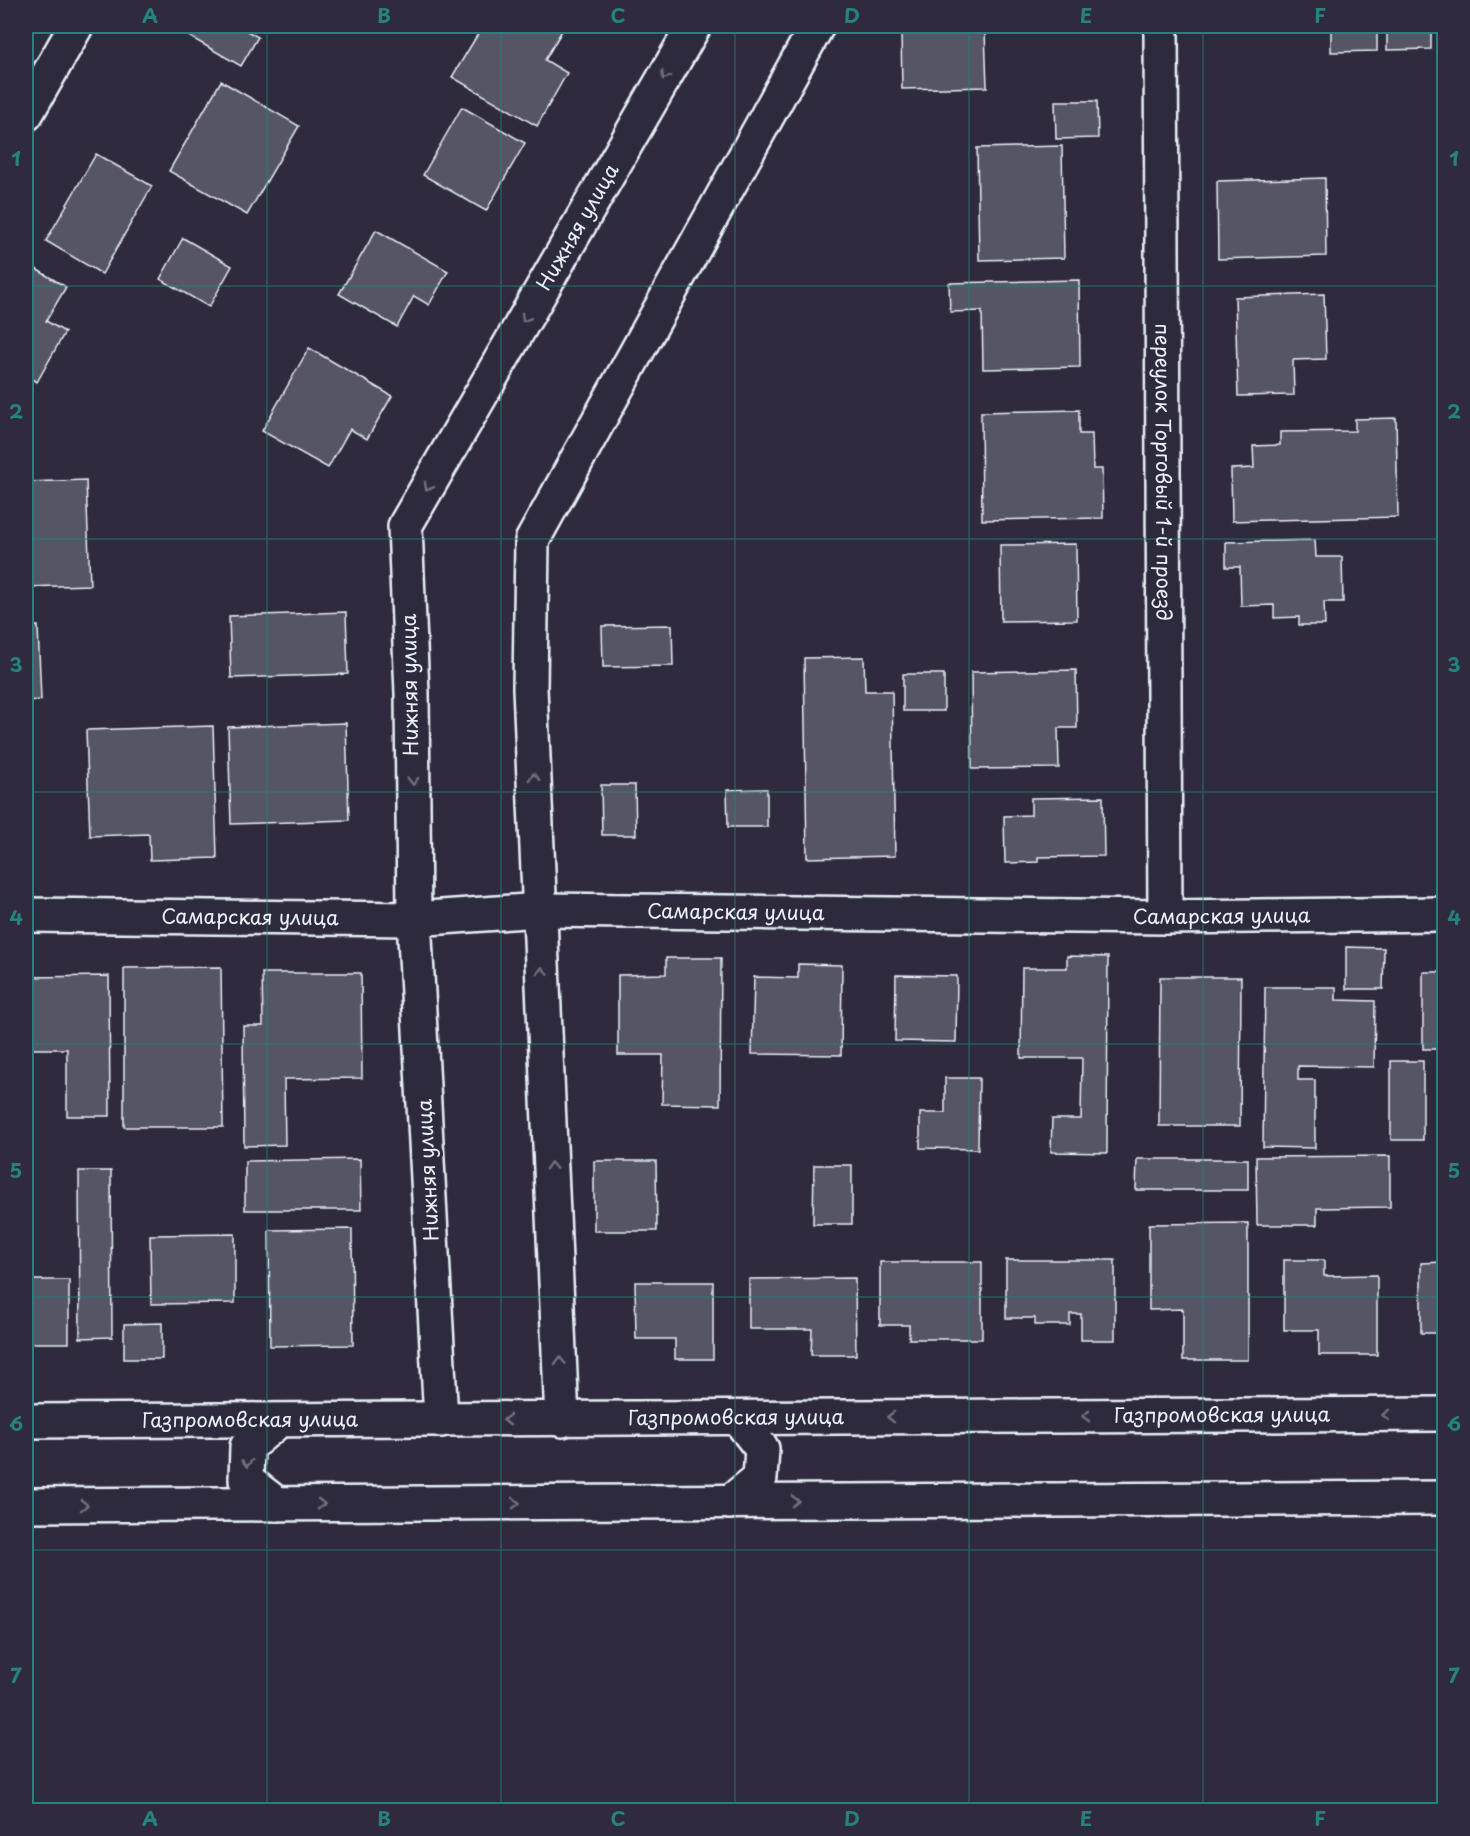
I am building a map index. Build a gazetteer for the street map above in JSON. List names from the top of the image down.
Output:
{
  "streets": {
    "street": [
      "Нижняя улица",
      "переулок Торговый 1-й проезд",
      "Самарская улица",
      "Газпромовская улица"
    ]
  },
  "crossings": [
    ["Нижняя улица", "Самарская улица"],
    ["Нижняя улица", "Газпромовская улица"],
    ["переулок Торговый 1-й проезд", "Самарская улица"]
  ],
  "grid": {
    "columns": [
      "A",
      "B",
      "C",
      "D",
      "E",
      "F"
    ],
    "rows": [
      "1",
      "2",
      "3",
      "4",
      "5",
      "6",
      "7"
    ]
  }
}
